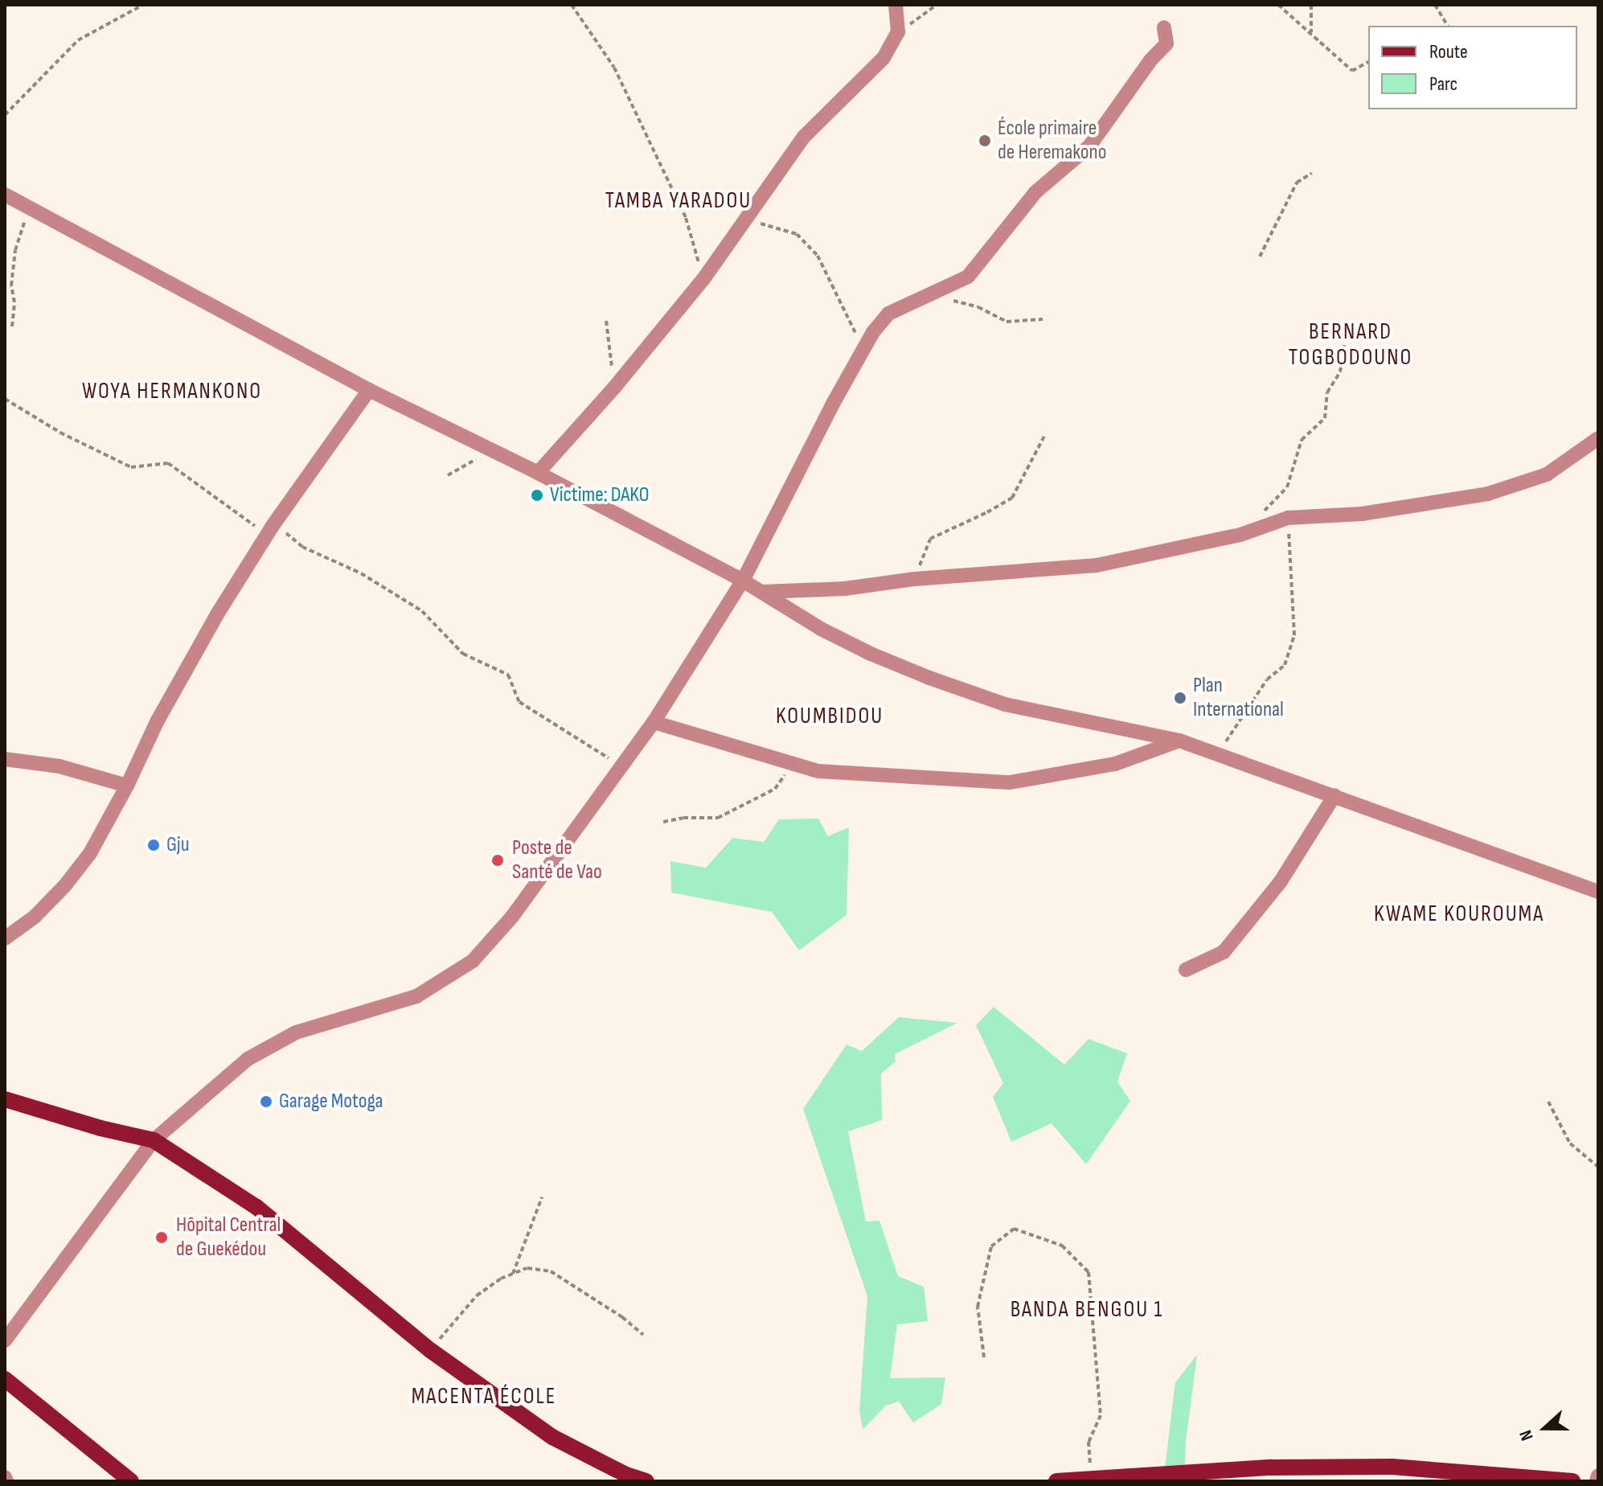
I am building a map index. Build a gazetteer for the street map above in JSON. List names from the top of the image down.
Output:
{
  "districts": [
    "TAMBA YARADOU",
    "BERNARD TOGBODOUNO",
    "WOYA HERMANKONO",
    "KOUMBIDOU",
    "KWAME KOUROUMA",
    "BANDA BENGOU 1",
    "MACENTA ÉCOLE"
  ],
  "places": [
    "École primaire de Heremakono",
    "Victime: DAKO",
    "Plan International",
    "Gju",
    "Poste de Santé de Vao",
    "Garage Motoga",
    "Hôpital Central de Guekédou"
  ],
  "legend": ["Route", "Parc"],
  "north": "left"
}
